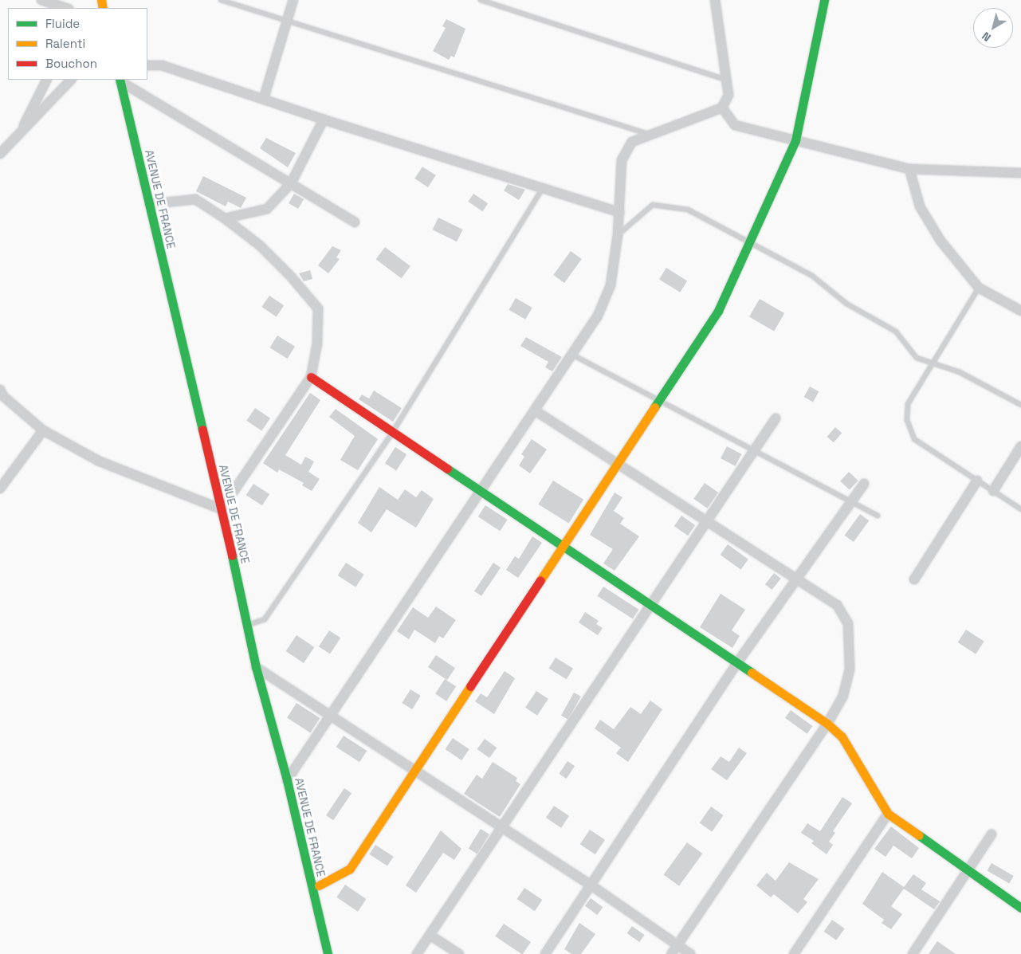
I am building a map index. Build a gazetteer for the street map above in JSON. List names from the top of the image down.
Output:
{
  "streets": {
    "street": ["AVENUE DE FRANCE"]
  },
  "legend": ["Fluide", "Ralenti", "Bouchon"],
  "north": "bottom left"
}
